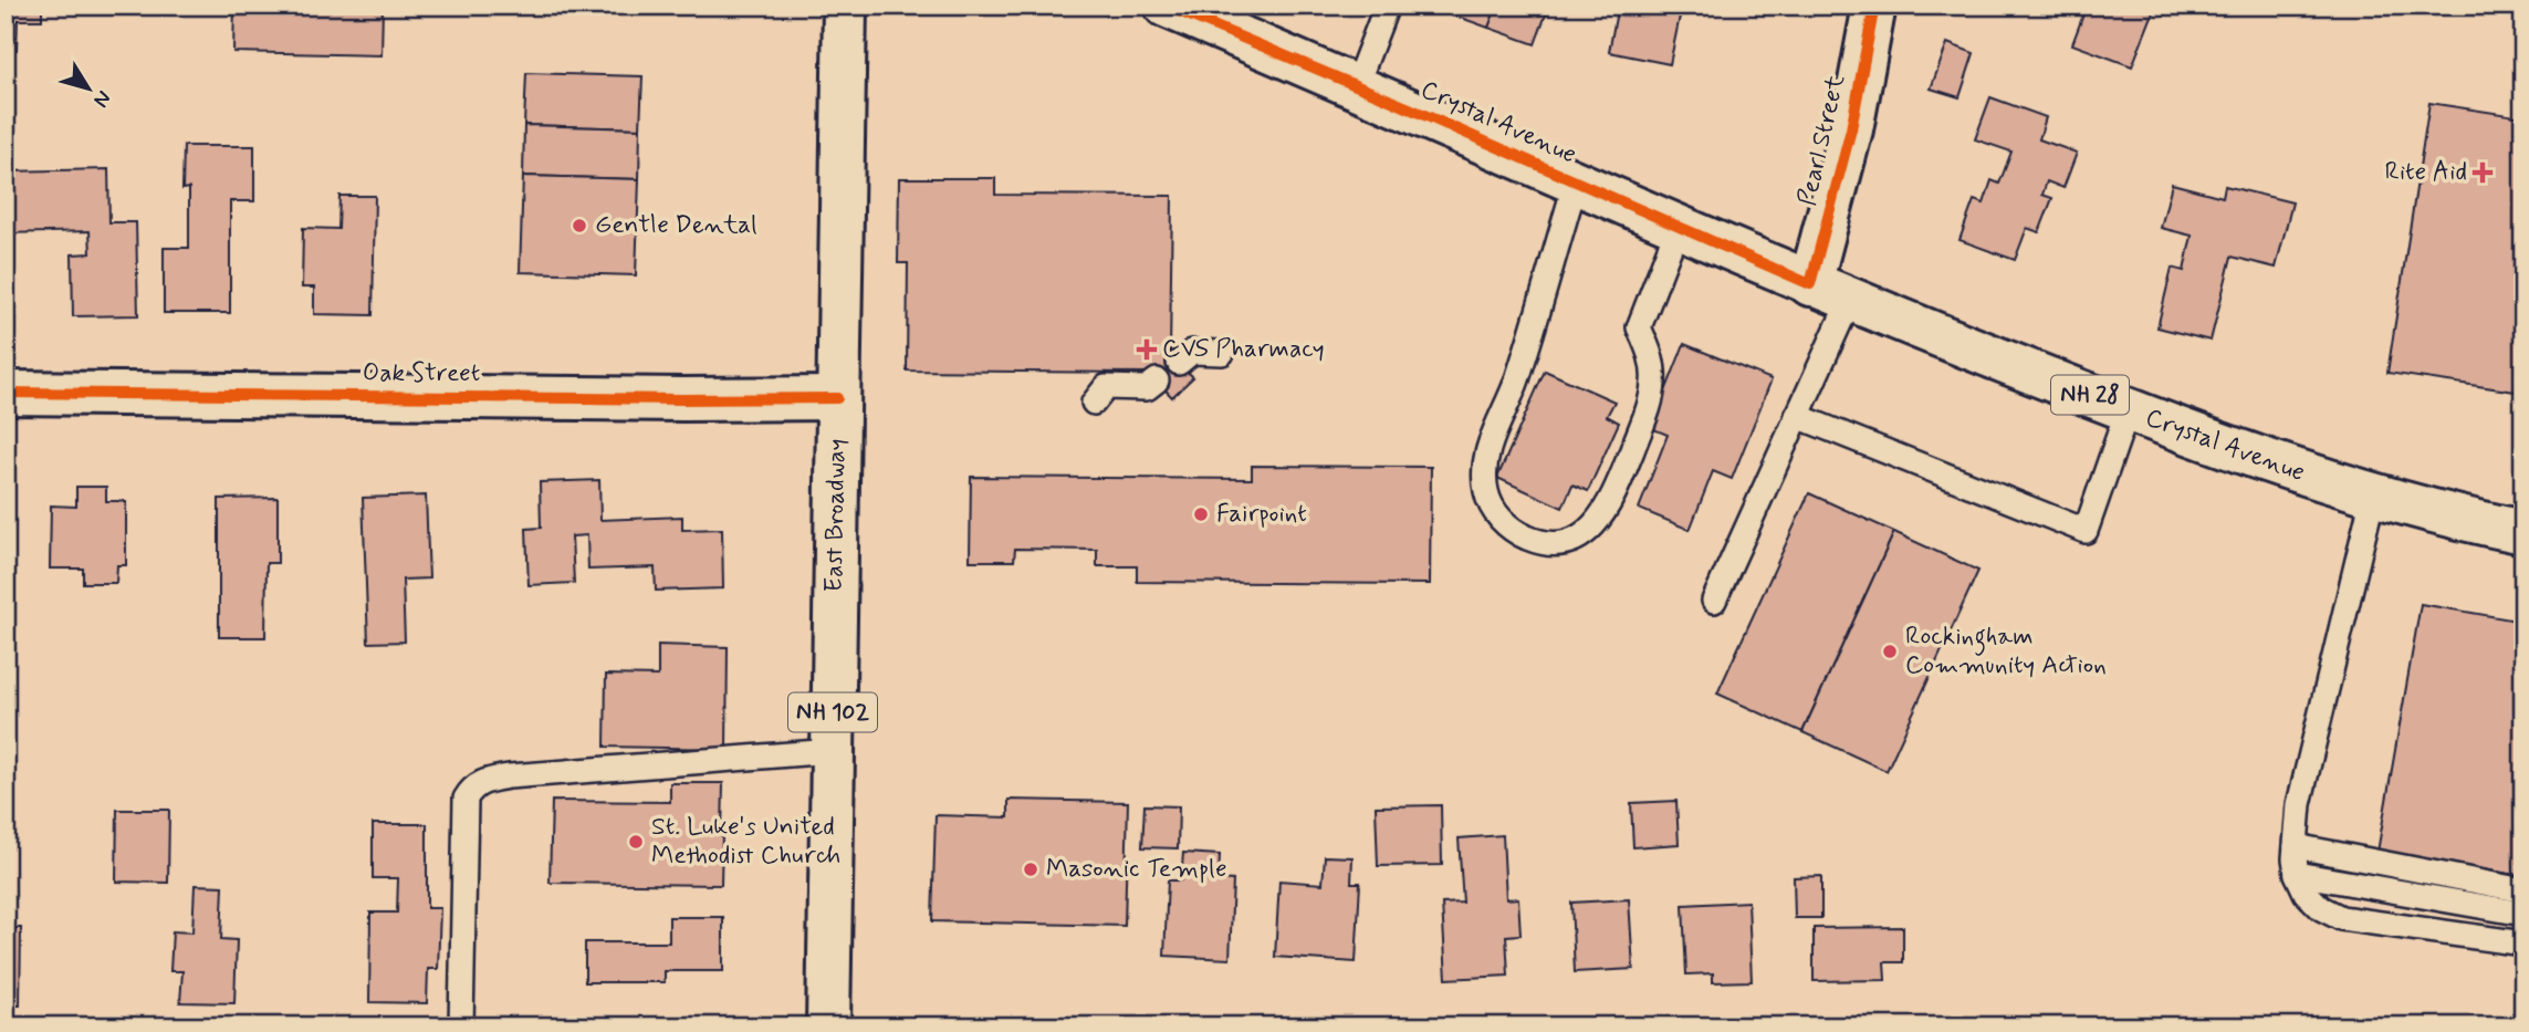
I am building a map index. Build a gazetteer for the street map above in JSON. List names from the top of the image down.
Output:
{
  "streets": {
    "main road": [
      "Crystal Avenue",
      "Pearl Street",
      "Oak Street",
      "NH 28",
      "East Broadway",
      "NH 102"
    ]
  },
  "crossings": [
    ["Crystal Avenue", "Pearl Street"],
    ["Oak Street", "East Broadway"]
  ],
  "places": {
    "health": ["Rite Aid", "CVS Pharmacy"],
    "other": [
      "Gentle Dental",
      "Fairpoint",
      "Rockingham Community Action",
      "St. Luke's United Methodist Church",
      "Masonic Temple"
    ]
  },
  "north": "bottom right"
}
